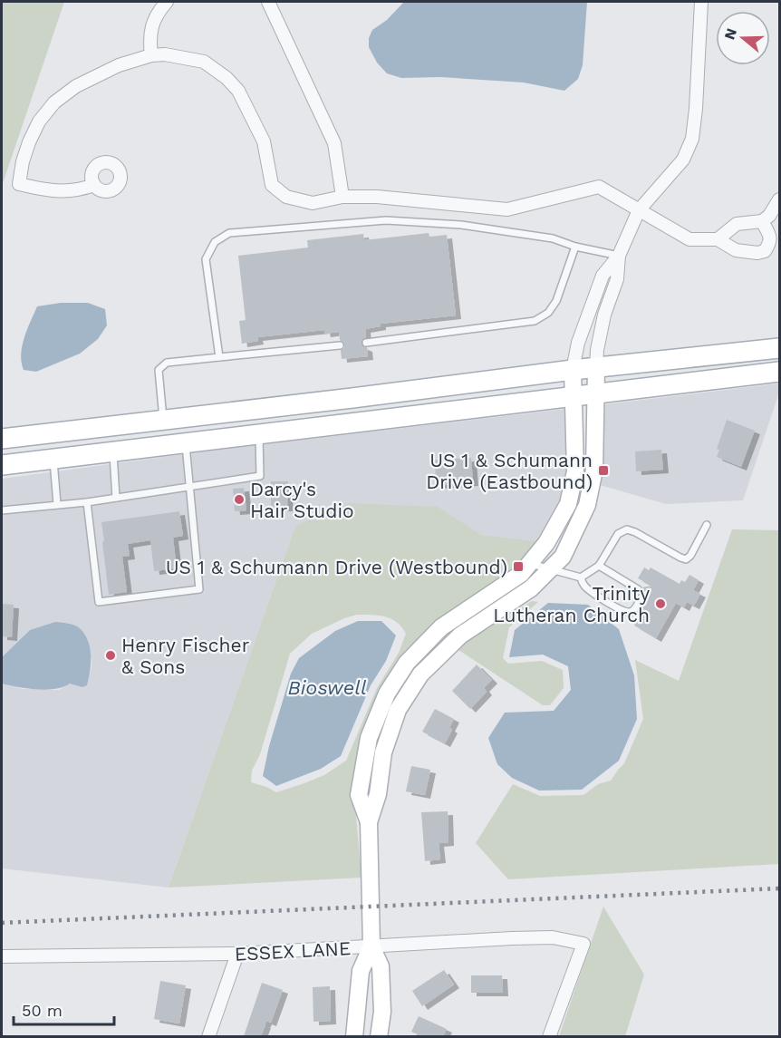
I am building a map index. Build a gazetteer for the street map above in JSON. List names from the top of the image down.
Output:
{
  "streets": {
    "street": ["ESSEX LANE"]
  },
  "water": ["Bioswell"],
  "places": {
    "transit": ["US 1 & Schumann Drive (Eastbound)", "US 1 & Schumann Drive (Westbound)"],
    "other": ["Darcy's Hair Studio", "Trinity Lutheran Church", "Henry Fischer & Sons"]
  },
  "scale_bar": "50 m",
  "north": "left"
}
